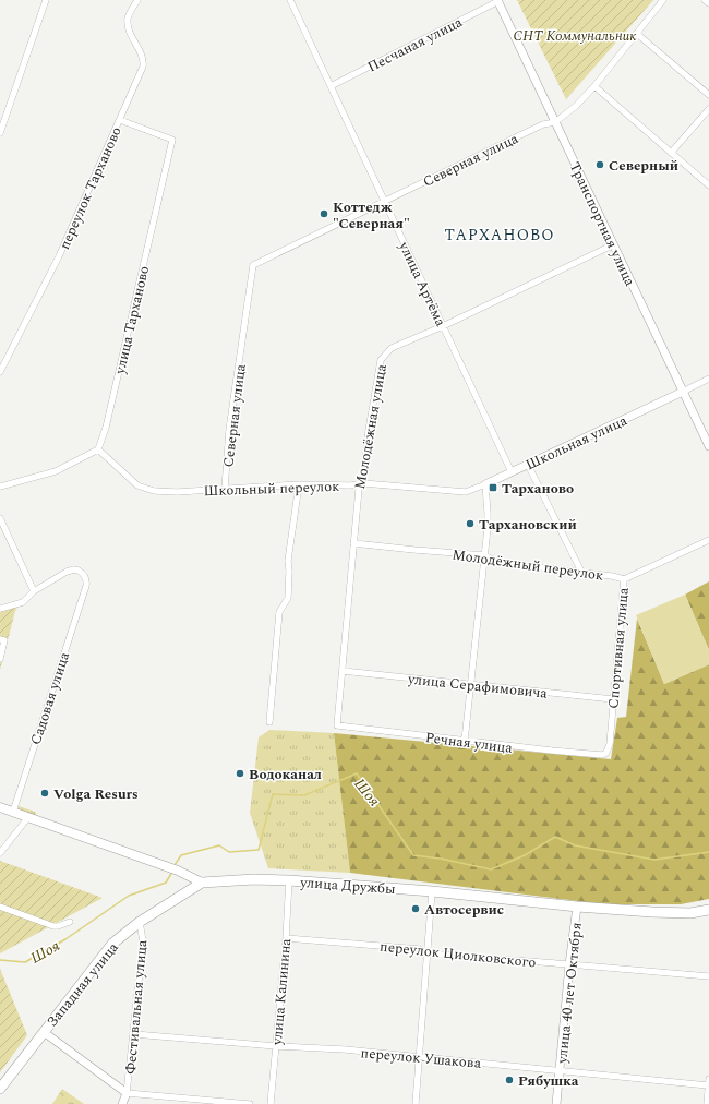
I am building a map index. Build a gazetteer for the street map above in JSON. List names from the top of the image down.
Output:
{
  "streets": {
    "main road": ["улица Дружбы", "Западная улица"],
    "street": [
      "Песчаная улица",
      "Северная улица",
      "переулок Тарханово",
      "Транспортная улица",
      "улица Артёма",
      "улица Тарханово",
      "Молодёжная улица",
      "Школьная улица",
      "Школьный переулок",
      "Молодёжный переулок",
      "Спортивная улица",
      "улица Серафимовича",
      "Садовая улица",
      "Речная улица",
      "переулок Циолковского",
      "улица Калинина",
      "улица 40 лет Октября",
      "Фестивальная улица",
      "переулок Ушакова"
    ]
  },
  "crossings": [
    ["Песчаная улица", "Транспортная улица"],
    ["Песчаная улица", "улица Артёма"],
    ["Северная улица", "Транспортная улица"],
    ["Северная улица", "улица Артёма"],
    ["Северная улица", "Школьный переулок"],
    ["переулок Тарханово", "улица Тарханово"],
    ["Транспортная улица", "Молодёжная улица"],
    ["Транспортная улица", "Школьная улица"],
    ["улица Артёма", "Молодёжная улица"],
    ["улица Артёма", "Школьная улица"],
    ["улица Тарханово", "Школьный переулок"],
    ["Молодёжная улица", "Школьный переулок"],
    ["Молодёжная улица", "Молодёжный переулок"],
    ["Молодёжная улица", "улица Серафимовича"],
    ["Молодёжная улица", "Речная улица"],
    ["Школьная улица", "Школьный переулок"],
    ["Молодёжный переулок", "Спортивная улица"],
    ["Спортивная улица", "улица Серафимовича"],
    ["Спортивная улица", "Речная улица"],
    ["Садовая улица", "улица Дружбы"],
    ["улица Дружбы", "Западная улица"],
    ["улица Дружбы", "улица Калинина"],
    ["улица Дружбы", "улица 40 лет Октября"],
    ["переулок Циолковского", "улица Калинина"],
    ["переулок Циолковского", "улица 40 лет Октября"],
    ["Западная улица", "Фестивальная улица"],
    ["улица Калинина", "переулок Ушакова"],
    ["улица 40 лет Октября", "переулок Ушакова"],
    ["Фестивальная улица", "переулок Ушакова"]
  ],
  "districts": ["ТАРХАНОВО"],
  "water": ["Шоя"],
  "parks": ["СНТ Коммунальник"],
  "places": {
    "other": [
      "Северный",
      "Коттедж \"Северная\"",
      "Тархановский",
      "Водоканал",
      "Volga Resurs",
      "Автосервис",
      "Рябушка"
    ],
    "transit": ["Тарханово"]
  }
}
